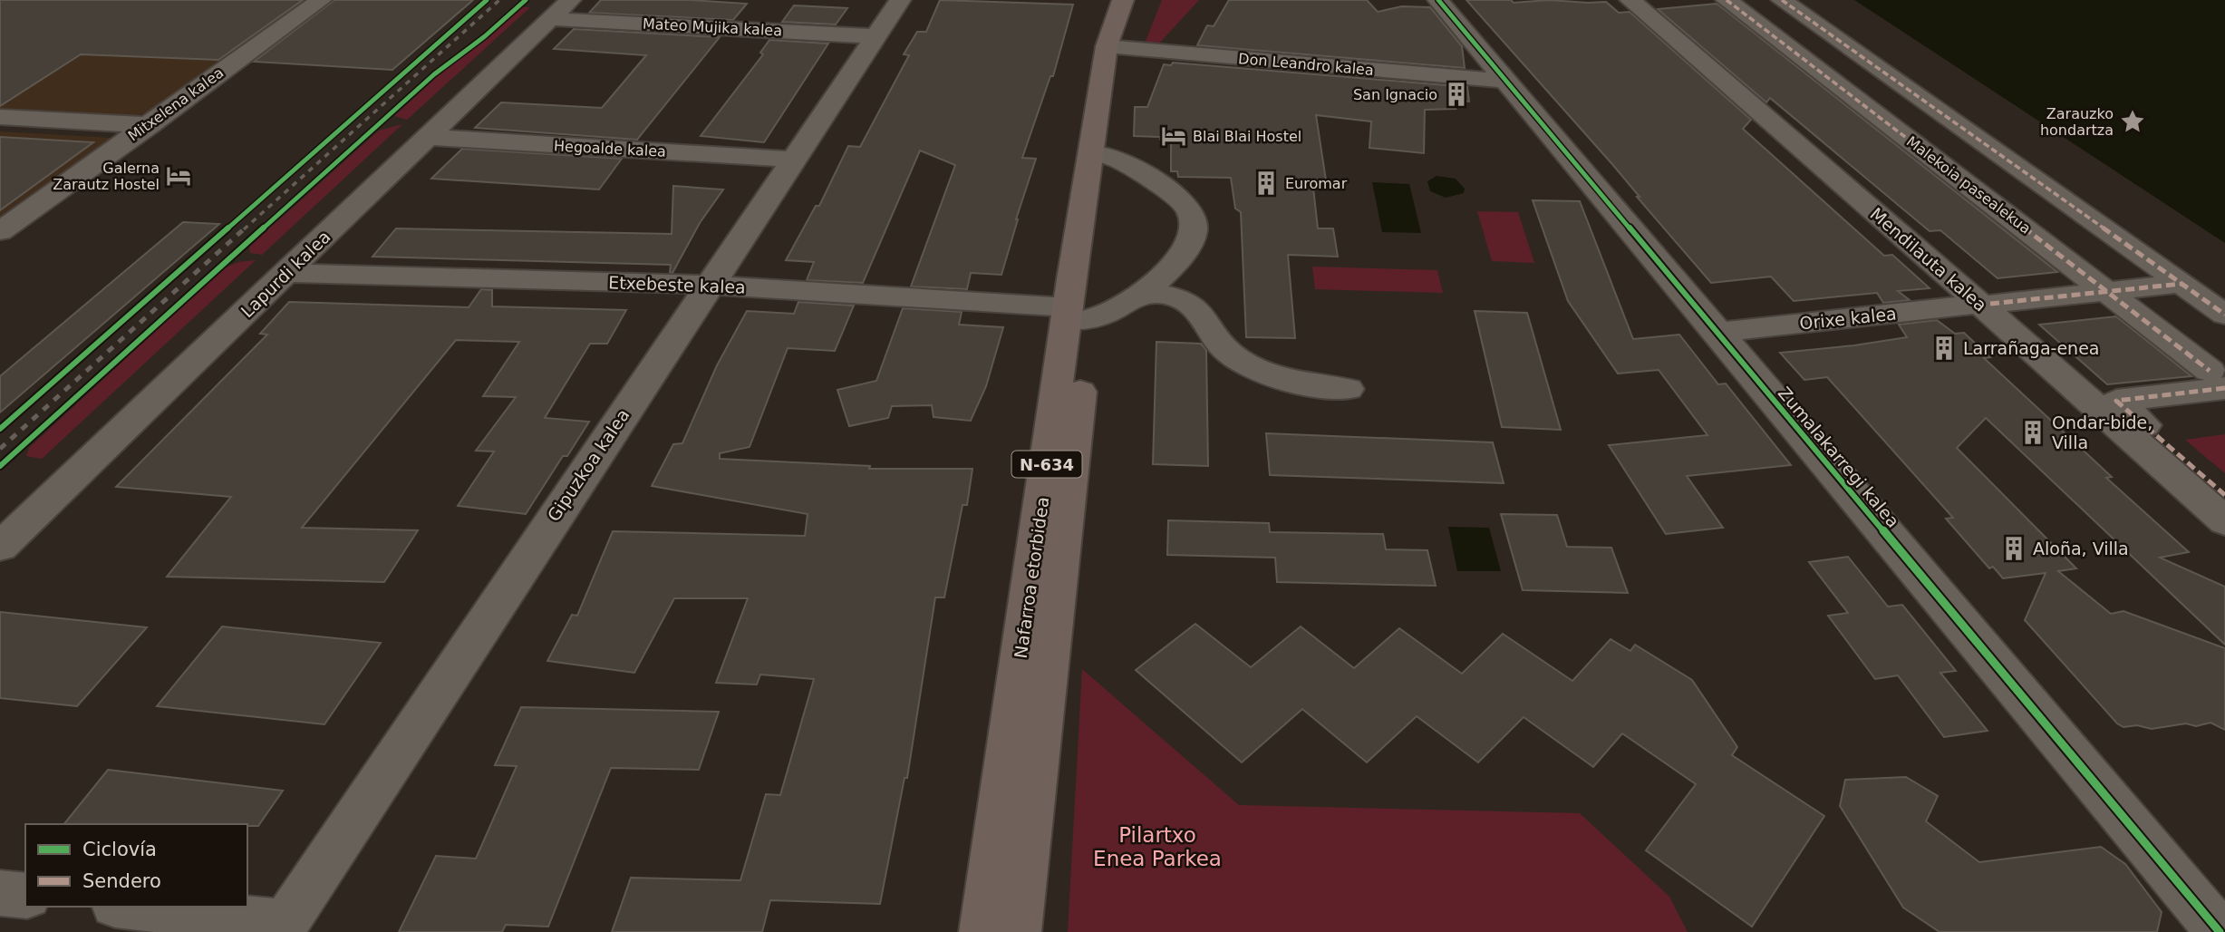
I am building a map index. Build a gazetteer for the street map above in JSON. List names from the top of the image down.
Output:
{
  "streets": {
    "highway": ["N-634", "Nafarroa etorbidea"],
    "street": [
      "Mateo Mujika kalea",
      "Don Leandro kalea",
      "Mitxelena kalea",
      "Hegoalde kalea",
      "Malekoia pasealekua",
      "Mendilauta kalea",
      "Lapurdi kalea",
      "Etxebeste kalea",
      "Orixe kalea",
      "Zumalakarregi kalea",
      "Gipuzkoa kalea"
    ]
  },
  "crossings": [
    ["Mateo Mujika kalea", "Lapurdi kalea"],
    ["Mateo Mujika kalea", "Gipuzkoa kalea"],
    ["Don Leandro kalea", "Zumalakarregi kalea"],
    ["Don Leandro kalea", "Nafarroa etorbidea"],
    ["Hegoalde kalea", "Lapurdi kalea"],
    ["Hegoalde kalea", "Gipuzkoa kalea"],
    ["Malekoia pasealekua", "Orixe kalea"],
    ["Mendilauta kalea", "Orixe kalea"],
    ["Lapurdi kalea", "Etxebeste kalea"],
    ["Etxebeste kalea", "Gipuzkoa kalea"],
    ["Etxebeste kalea", "Nafarroa etorbidea"],
    ["Orixe kalea", "Zumalakarregi kalea"]
  ],
  "parks": ["Pilartxo Enea Parkea"],
  "places": {
    "building": [
      "San Ignacio",
      "Euromar",
      "Larrañaga-enea",
      "Ondar-bide, Villa",
      "Aloña, Villa"
    ],
    "place": ["Zarauzko hondartza"],
    "hotel": ["Blai Blai Hostel", "Galerna Zarautz Hostel"]
  },
  "legend": ["Ciclovía", "Sendero"]
}
